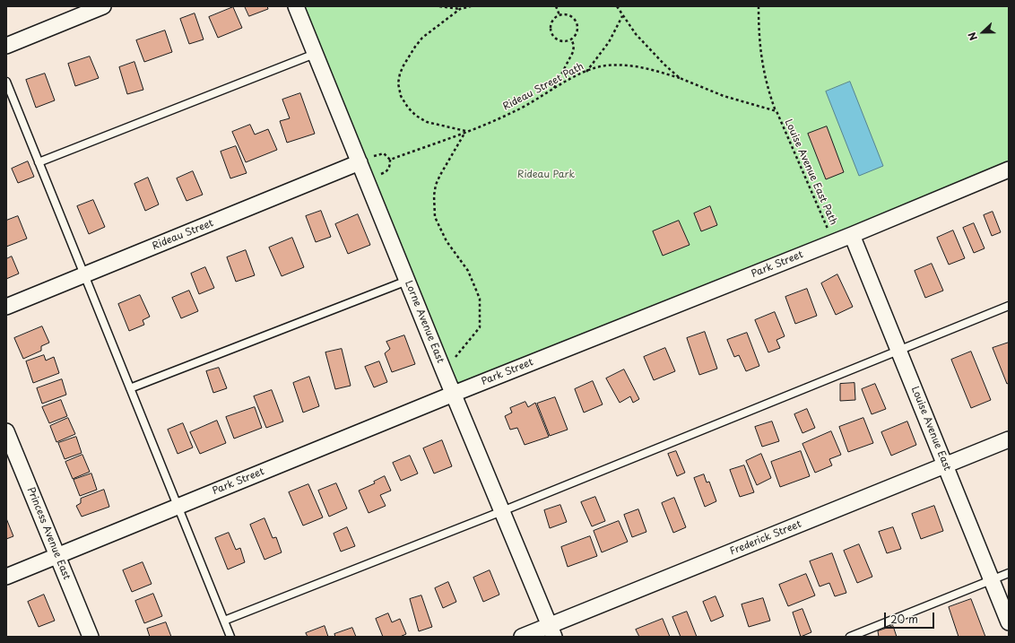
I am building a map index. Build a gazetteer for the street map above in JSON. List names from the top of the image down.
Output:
{
  "streets": {
    "street": [
      "Rideau Street",
      "Park Street",
      "Lorne Avenue East",
      "Louise Avenue East",
      "Princess Avenue East",
      "Frederick Street"
    ],
    "path": ["Rideau Street Path", "Louise Avenue East Path"]
  },
  "crossings": [
    ["Rideau Street Path", "Louise Avenue East Path"],
    ["Rideau Street Path", "Rideau Street"],
    ["Rideau Street Path", "Lorne Avenue East"],
    ["Louise Avenue East Path", "Park Street"],
    ["Rideau Street", "Lorne Avenue East"],
    ["Park Street", "Lorne Avenue East"],
    ["Park Street", "Louise Avenue East"],
    ["Park Street", "Princess Avenue East"],
    ["Lorne Avenue East", "Frederick Street"],
    ["Louise Avenue East", "Frederick Street"]
  ],
  "parks": ["Rideau Park"],
  "scale_bar": "20 m",
  "north": "left"
}
